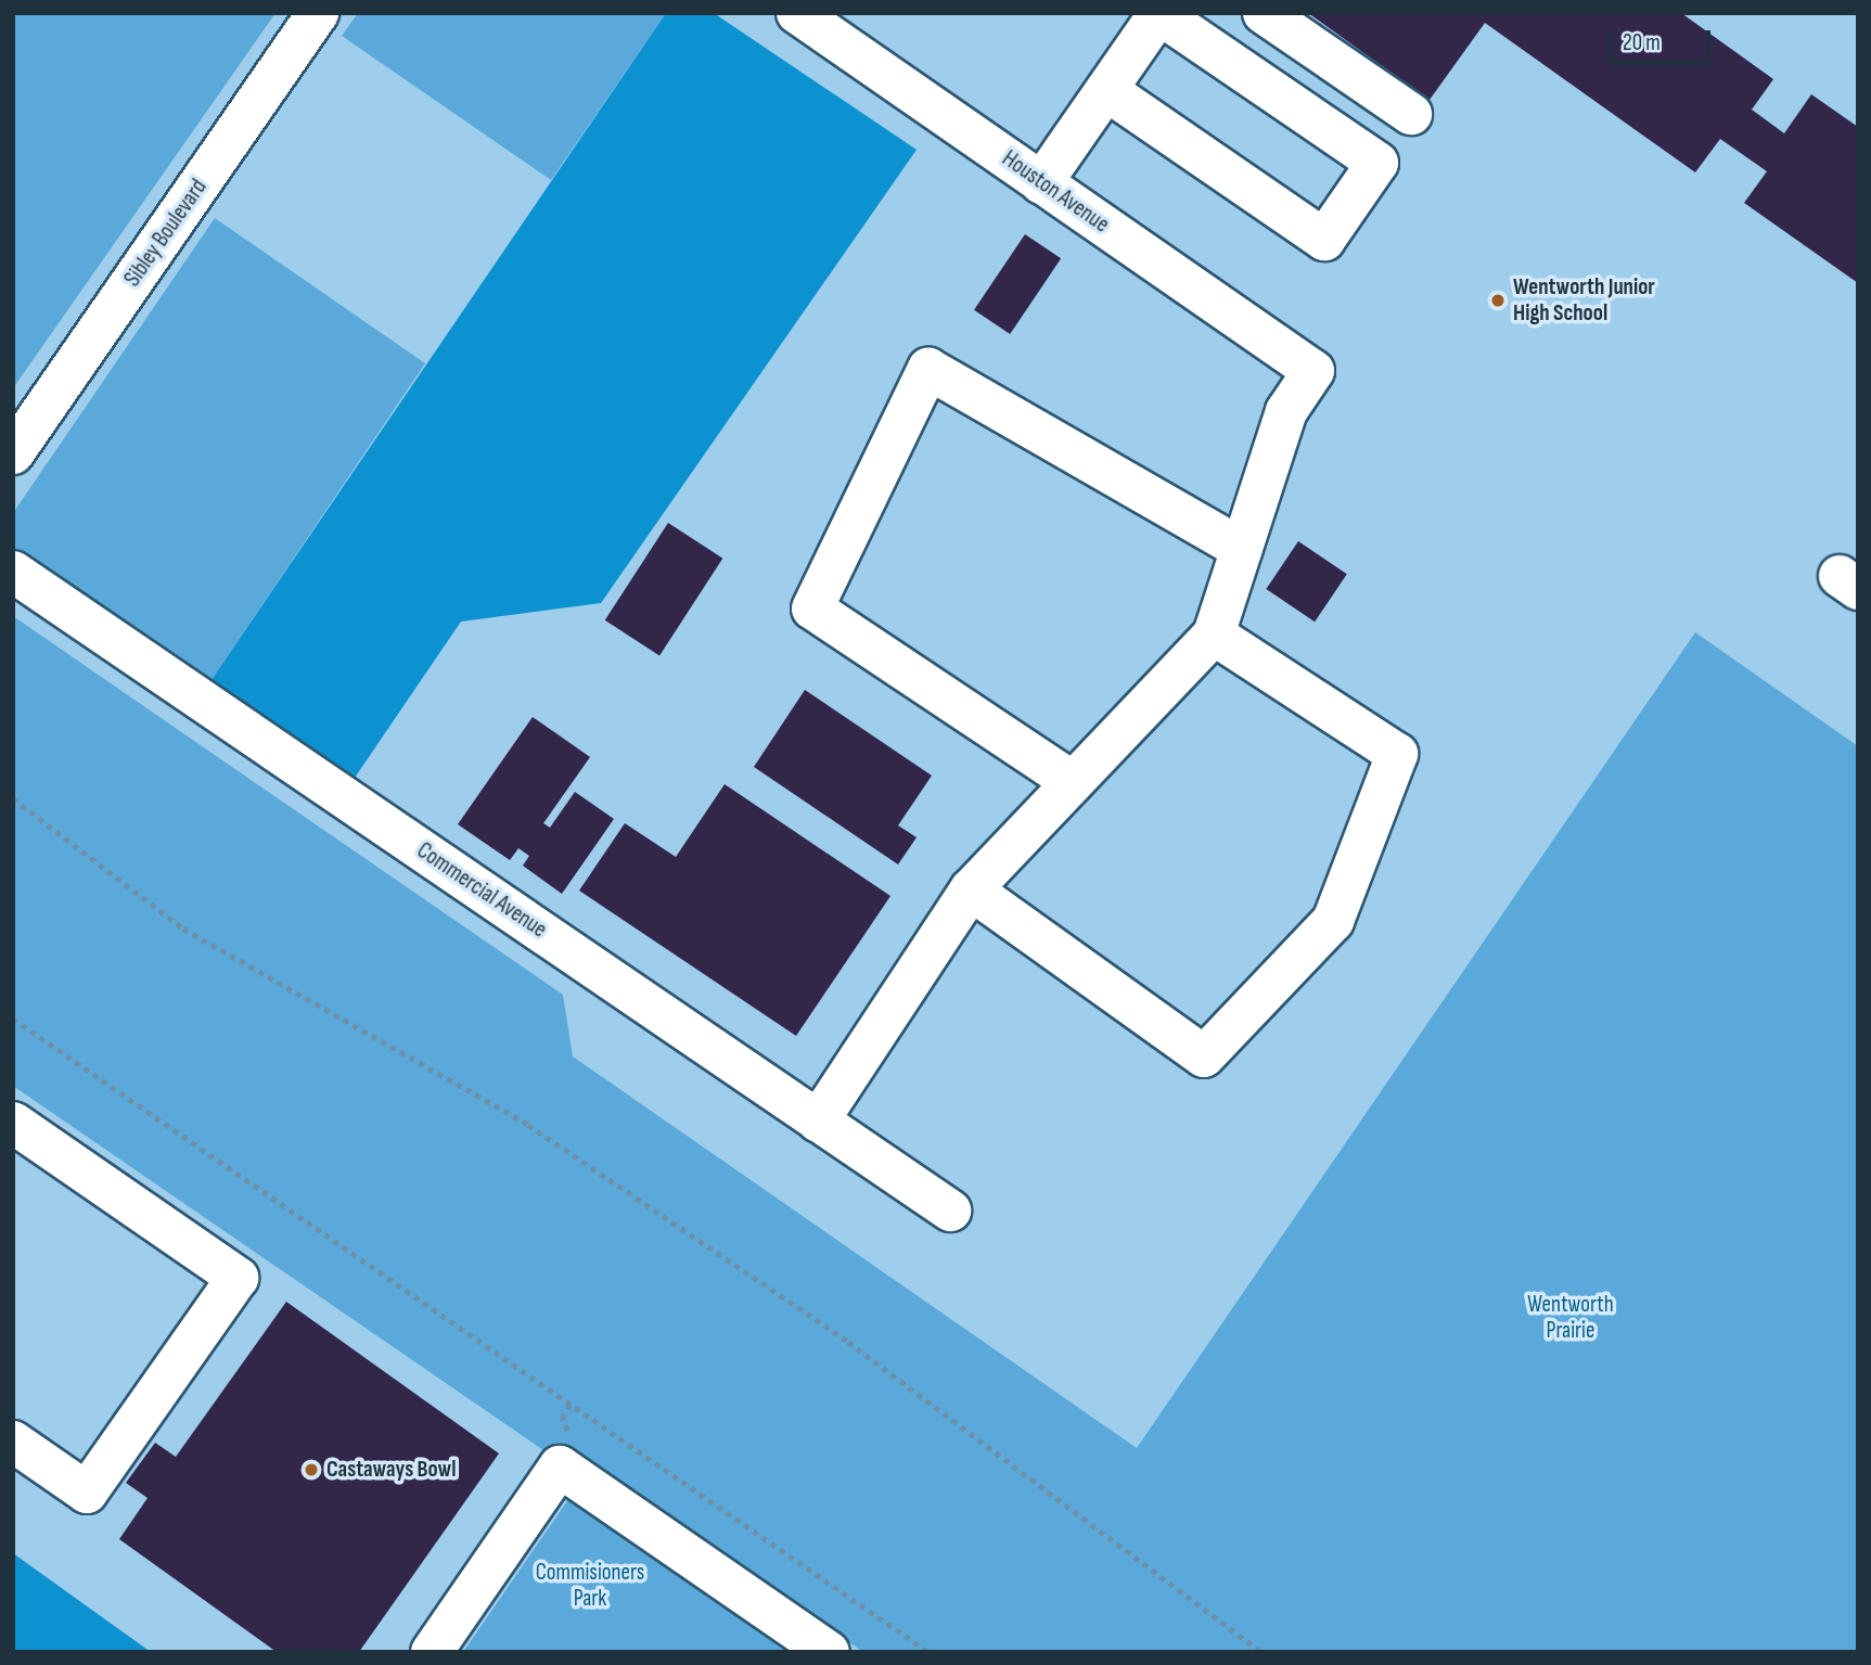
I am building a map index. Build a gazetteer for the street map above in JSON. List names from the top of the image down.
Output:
{
  "streets": {
    "street": ["Houston Avenue", "Sibley Boulevard", "Commercial Avenue"]
  },
  "parks": ["Wentworth Prairie", "Commisioners Park"],
  "places": ["Wentworth Junior High School", "Castaways Bowl"],
  "scale_bar": "20 m"
}
